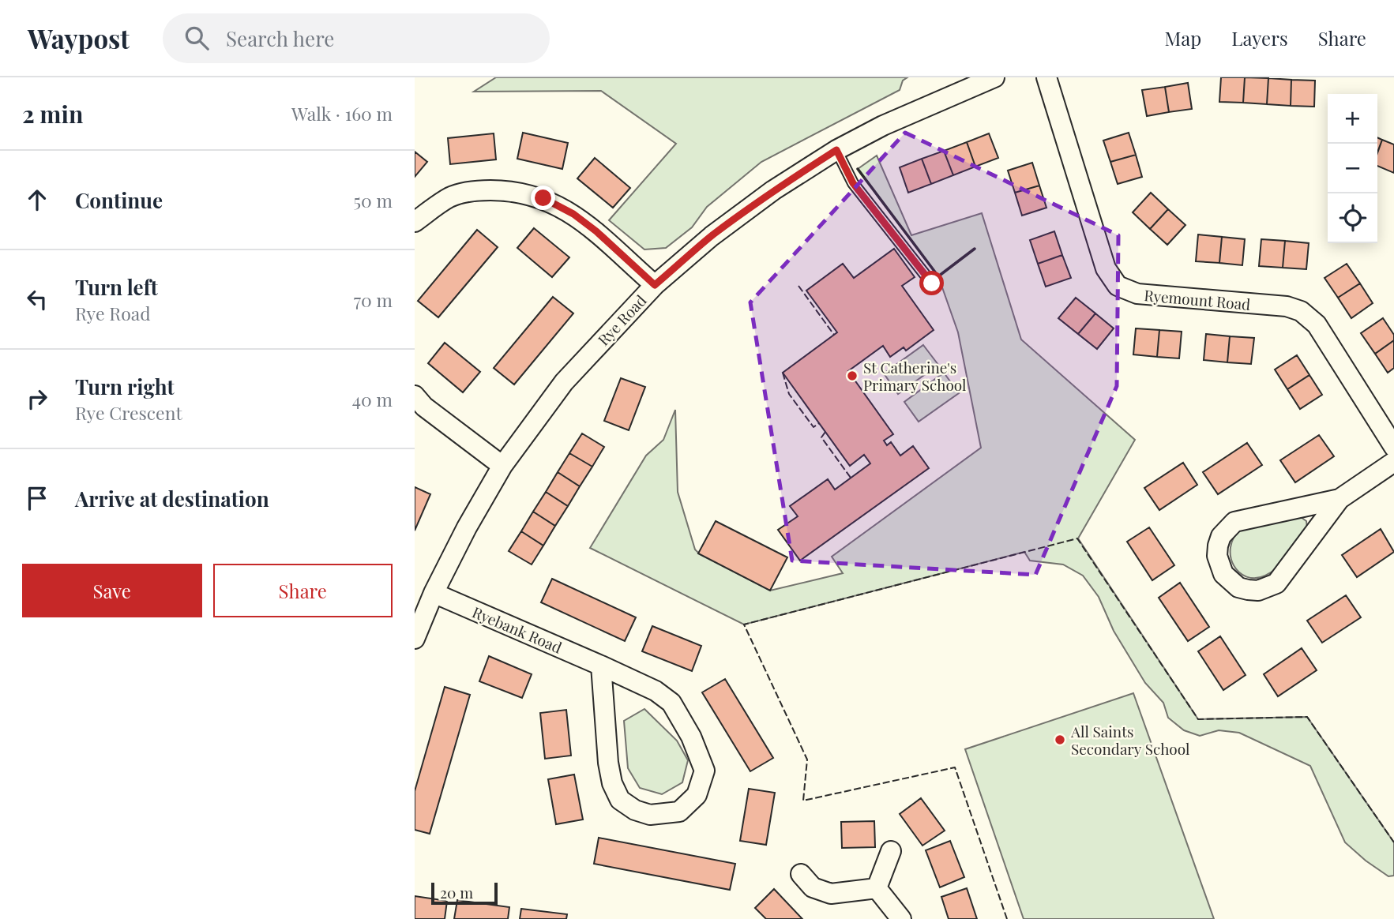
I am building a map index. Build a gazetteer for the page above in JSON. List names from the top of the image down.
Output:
{
  "streets": {
    "street": ["Ryemount Road", "Rye Road", "Ryebank Road"]
  },
  "crossings": [
    ["Rye Road", "Ryebank Road"]
  ],
  "places": ["St Catherine's Primary School", "All Saints Secondary School"],
  "scale_bar": "20 m",
  "page": {
    "header": "Waypost",
    "search": "Search here",
    "nav": ["Map", "Layers", "Share"],
    "heading": ["2 min", "Walk · 160 m"],
    "map_buttons": ["+", "−"],
    "list": [
      ["Continue", "50 m"],
      ["Turn left", "Rye Road", "70 m"],
      ["Turn right", "Rye Crescent", "40 m"],
      "Arrive at destination"
    ],
    "buttons": ["Save", "Share"],
    "scale": "20 m"
  }
}
